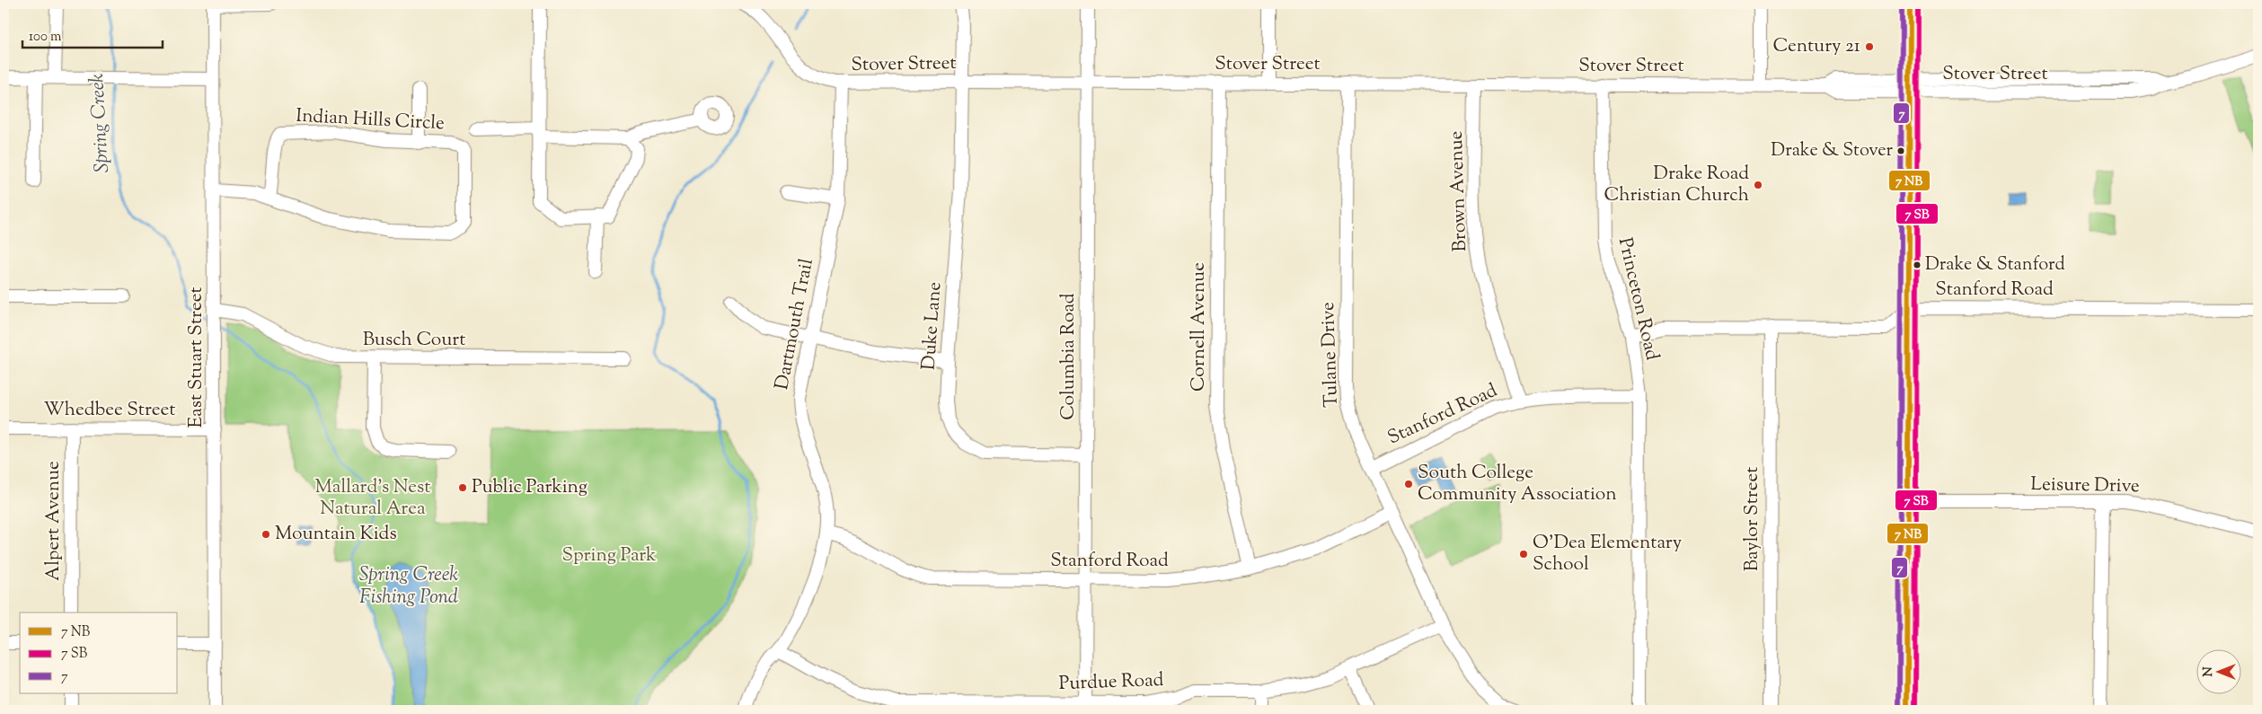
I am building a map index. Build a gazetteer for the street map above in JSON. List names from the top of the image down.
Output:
{
  "streets": {
    "street": [
      "Stover Street",
      "Indian Hills Circle",
      "Brown Avenue",
      "Stanford Road",
      "Princeton Road",
      "Dartmouth Trail",
      "Duke Lane",
      "Cornell Avenue",
      "Busch Court",
      "Tulane Drive",
      "Columbia Road",
      "East Stuart Street",
      "Whedbee Street",
      "Leisure Drive",
      "Baylor Street",
      "Alpert Avenue",
      "Purdue Road"
    ]
  },
  "crossings": [
    ["Stover Street", "Brown Avenue"],
    ["Stover Street", "Princeton Road"],
    ["Stover Street", "Dartmouth Trail"],
    ["Stover Street", "Duke Lane"],
    ["Stover Street", "Cornell Avenue"],
    ["Stover Street", "Tulane Drive"],
    ["Stover Street", "Columbia Road"],
    ["Indian Hills Circle", "East Stuart Street"],
    ["Brown Avenue", "Stanford Road"],
    ["Stanford Road", "Princeton Road"],
    ["Stanford Road", "Dartmouth Trail"],
    ["Stanford Road", "Cornell Avenue"],
    ["Stanford Road", "Tulane Drive"],
    ["Stanford Road", "Columbia Road"],
    ["Stanford Road", "Baylor Street"],
    ["Dartmouth Trail", "Purdue Road"],
    ["Duke Lane", "Columbia Road"],
    ["Busch Court", "East Stuart Street"],
    ["Tulane Drive", "Purdue Road"],
    ["Columbia Road", "Purdue Road"],
    ["East Stuart Street", "Whedbee Street"],
    ["Whedbee Street", "Alpert Avenue"]
  ],
  "water": ["Spring Creek", "Spring Creek Fishing Pond"],
  "parks": ["Mallard's Nest Natural Area", "Spring Park"],
  "places": [
    "Century 21",
    "Drake & Stover",
    "Drake Road Christian Church",
    "Drake & Stanford",
    "South College Community Association",
    "Public Parking",
    "Mountain Kids",
    "O'Dea Elementary School"
  ],
  "lines": ["transit line 7"],
  "legend": ["7 NB", "7 SB", "7"],
  "scale_bar": "100 m",
  "north": "left"
}
